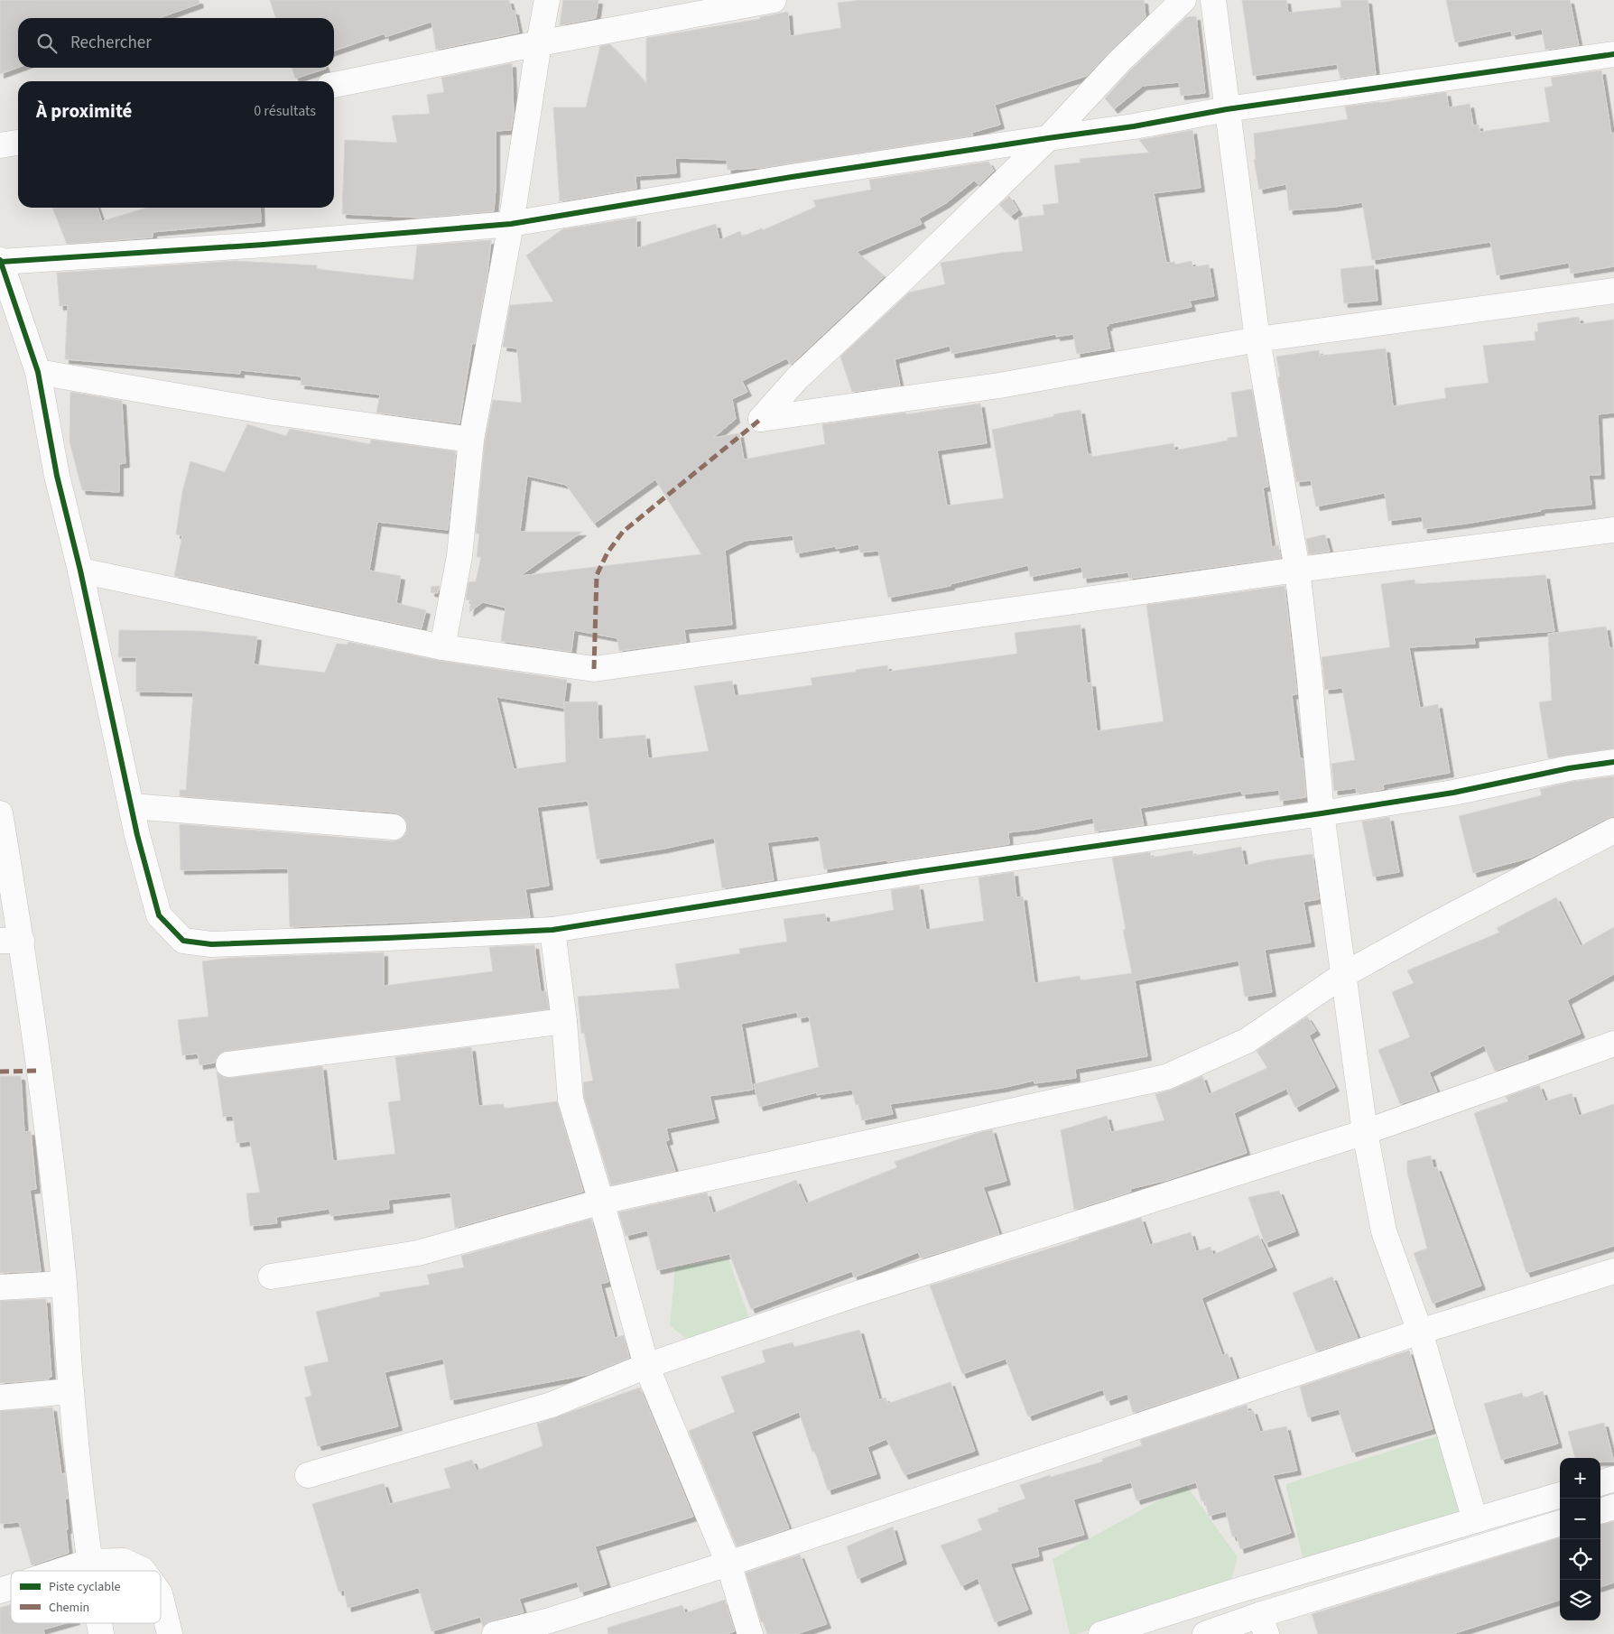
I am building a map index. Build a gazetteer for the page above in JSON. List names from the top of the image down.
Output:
{
  "legend": ["Piste cyclable", "Chemin"],
  "page": {
    "search": "Rechercher",
    "heading": ["À proximité", "0 résultats"],
    "map_buttons": ["+", "−"]
  }
}
